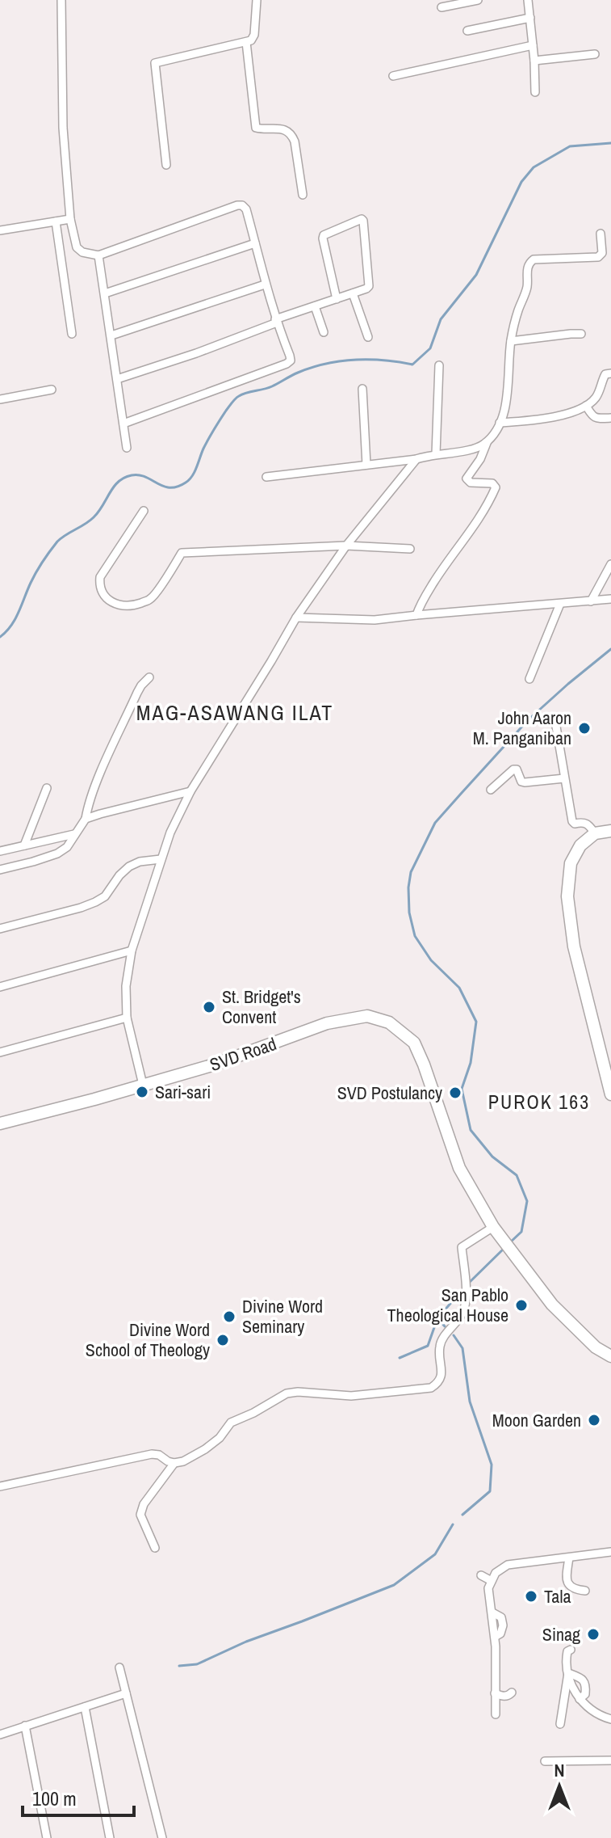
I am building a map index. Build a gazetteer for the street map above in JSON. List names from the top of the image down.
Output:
{
  "streets": {
    "main road": ["SVD Road"]
  },
  "districts": ["MAG-ASAWANG ILAT", "PUROK 163"],
  "places": [
    "John Aaron M. Panganiban",
    "St. Bridget's Convent",
    "Sari-sari",
    "SVD Postulancy",
    "San Pablo Theological House",
    "Divine Word Seminary",
    "Divine Word School of Theology",
    "Moon Garden",
    "Tala",
    "Sinag"
  ],
  "scale_bar": "100 m",
  "north": "top"
}
